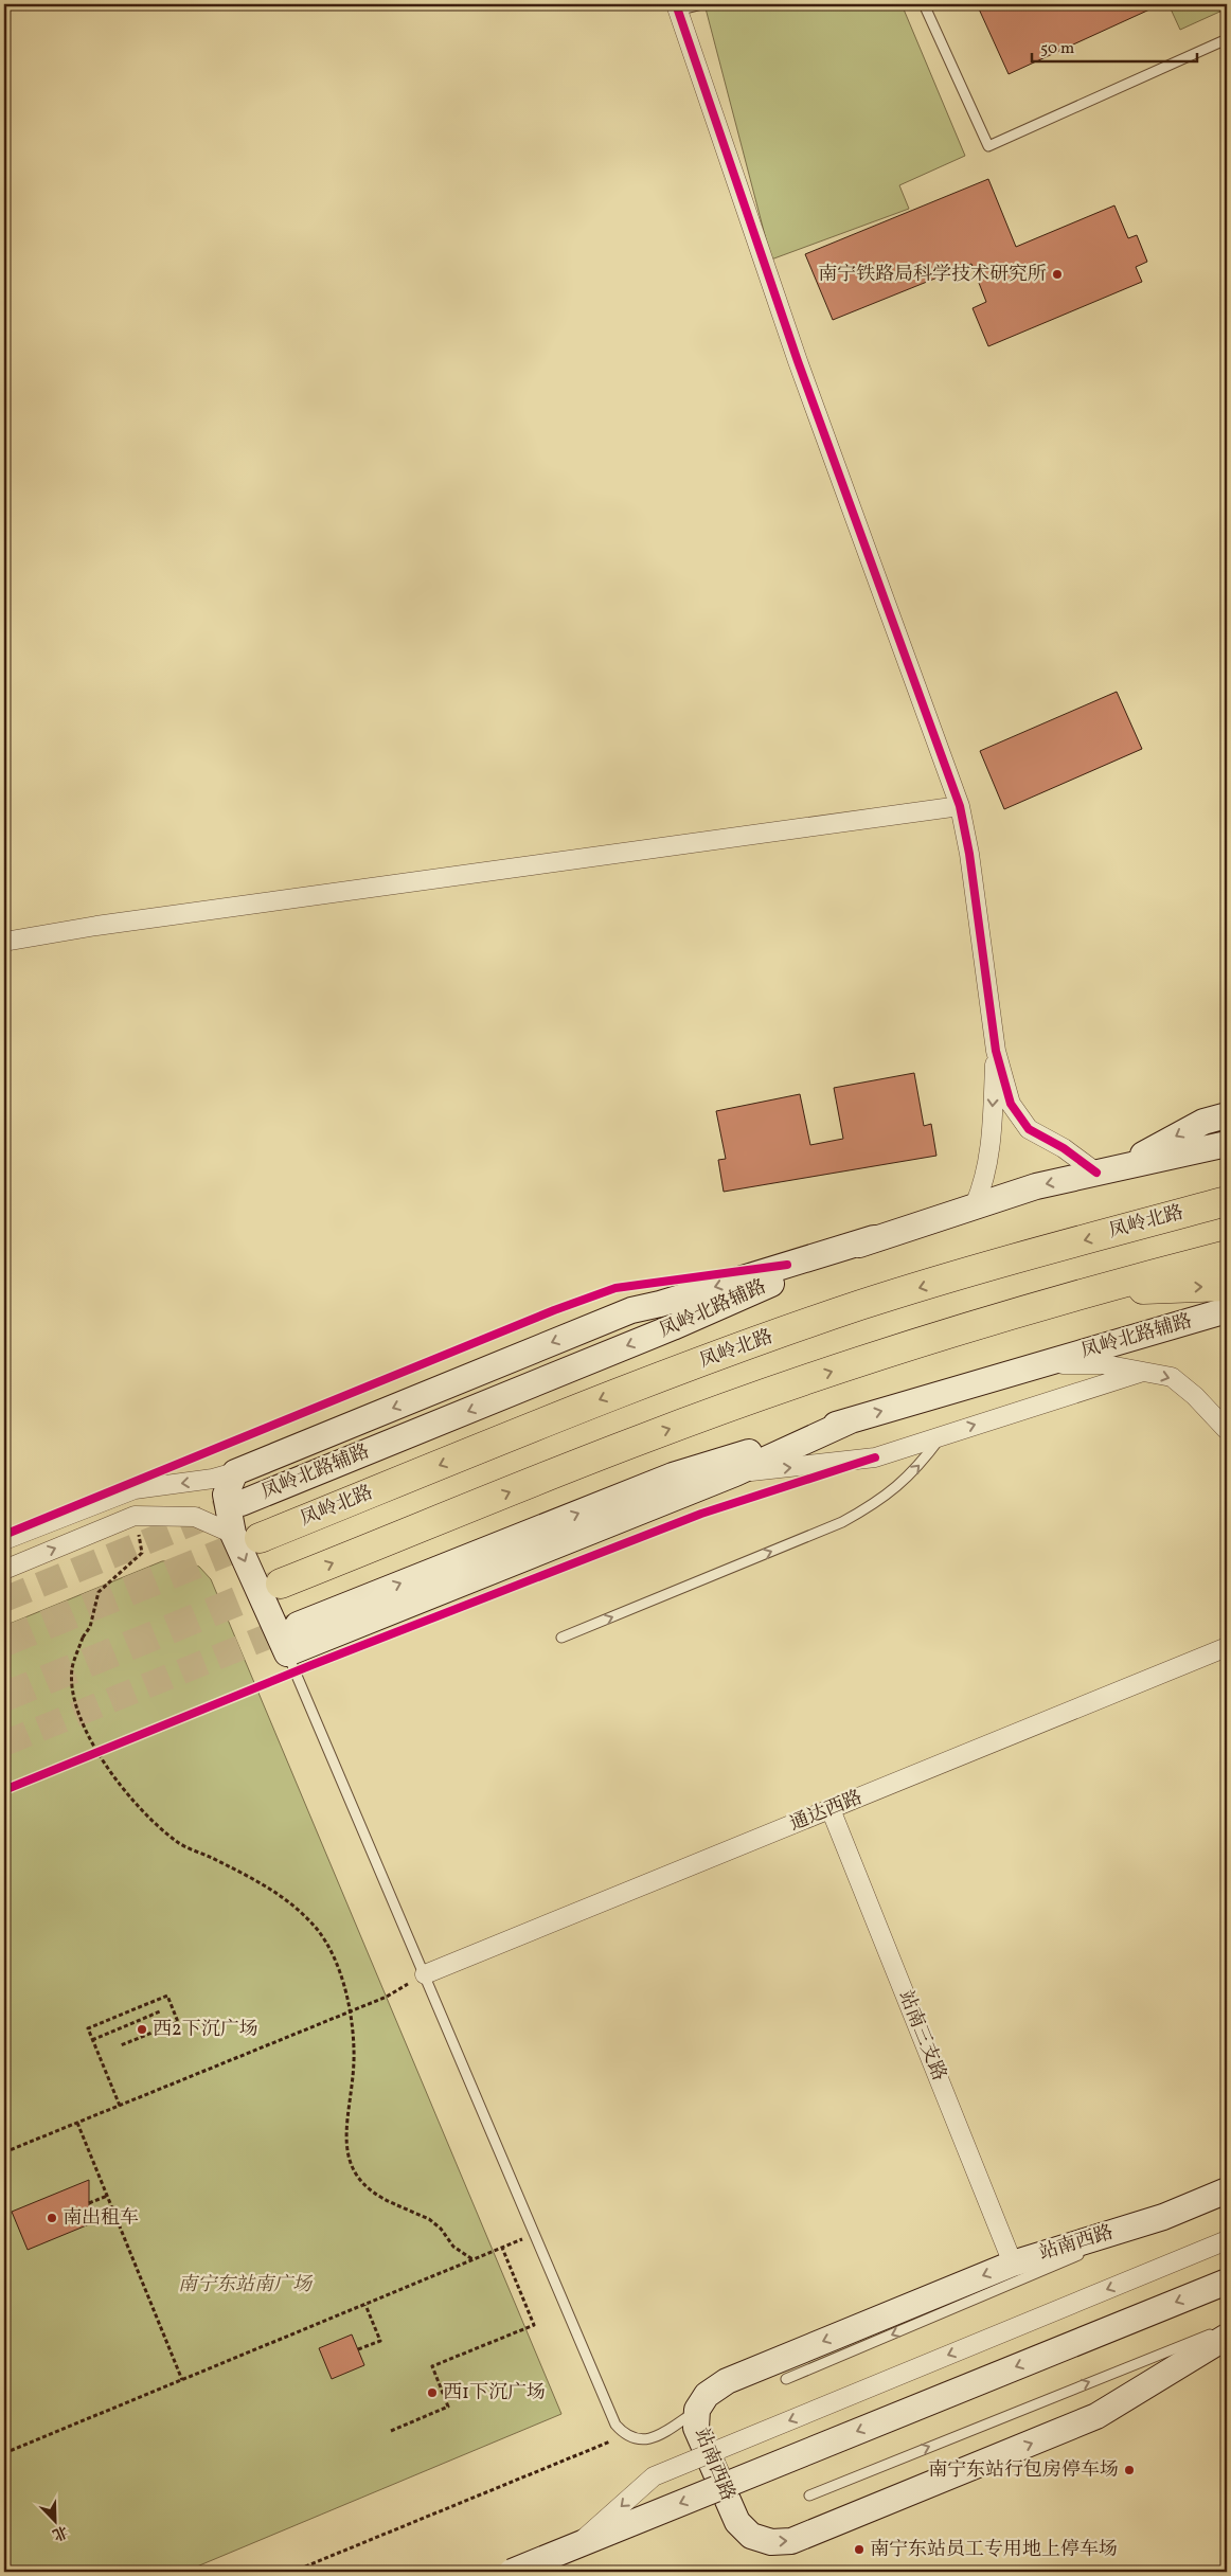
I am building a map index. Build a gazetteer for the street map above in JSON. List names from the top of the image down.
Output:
{
  "streets": {
    "highway": ["凤岭北路"],
    "main road": ["凤岭北路辅路", "站南西路"],
    "street": ["通达西路", "站南三支路"]
  },
  "crossings": [
    ["通达西路", "站南三支路"],
    ["站南三支路", "站南西路"]
  ],
  "parks": ["南宁东站南广场"],
  "places": [
    "南宁铁路局科学技术研究所",
    "西2下沉广场",
    "南出租车",
    "西1下沉广场",
    "南宁东站行包房停车场",
    "南宁东站员工专用地上停车场"
  ],
  "scale_bar": "50 m",
  "north": "bottom right"
}
